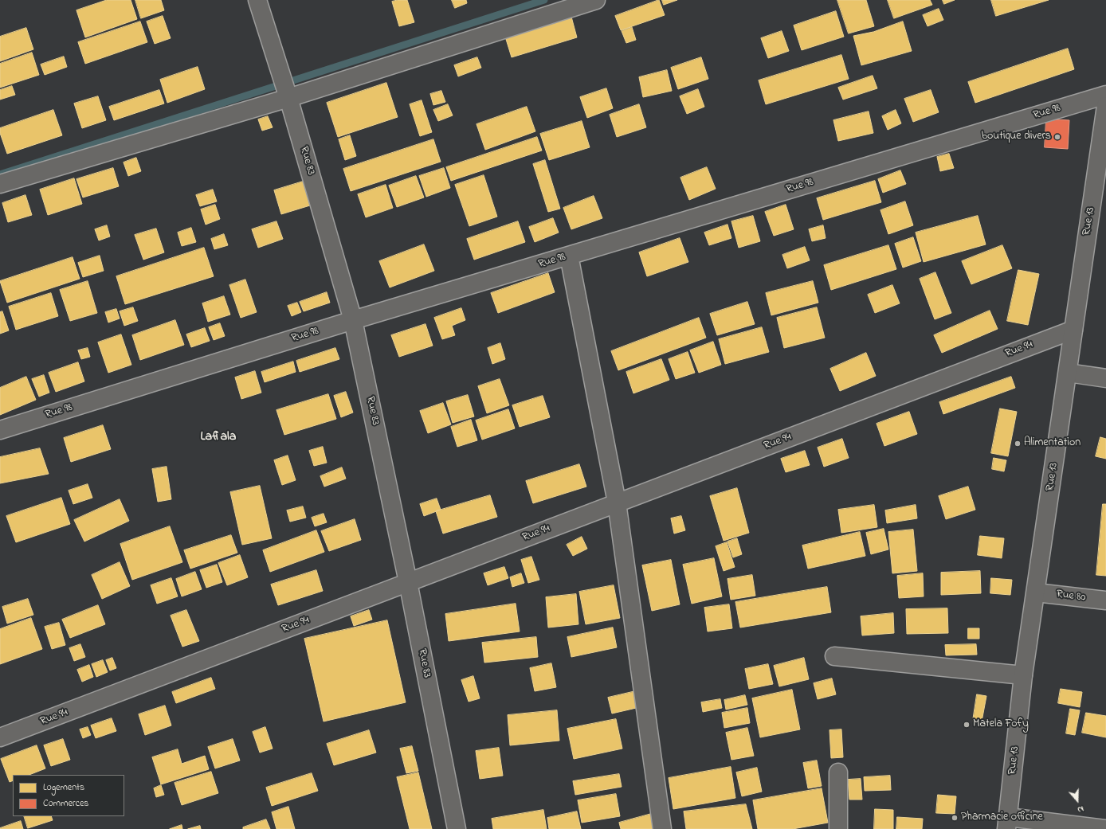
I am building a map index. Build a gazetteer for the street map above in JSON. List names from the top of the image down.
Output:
{
  "streets": {
    "street": [
      "Rue 98",
      "Rue 83",
      "Rue 13",
      "Rue 94",
      "Rue 80"
    ]
  },
  "crossings": [
    ["Rue 98", "Rue 83"],
    ["Rue 83", "Rue 94"],
    ["Rue 13", "Rue 94"],
    ["Rue 13", "Rue 80"]
  ],
  "districts": ["Lafiala"],
  "places": [
    "boutique divers",
    "Alimentation",
    "Matela Fofy",
    "Pharmacie officine"
  ],
  "legend": ["Logements", "Commerces"],
  "north": "bottom"
}
